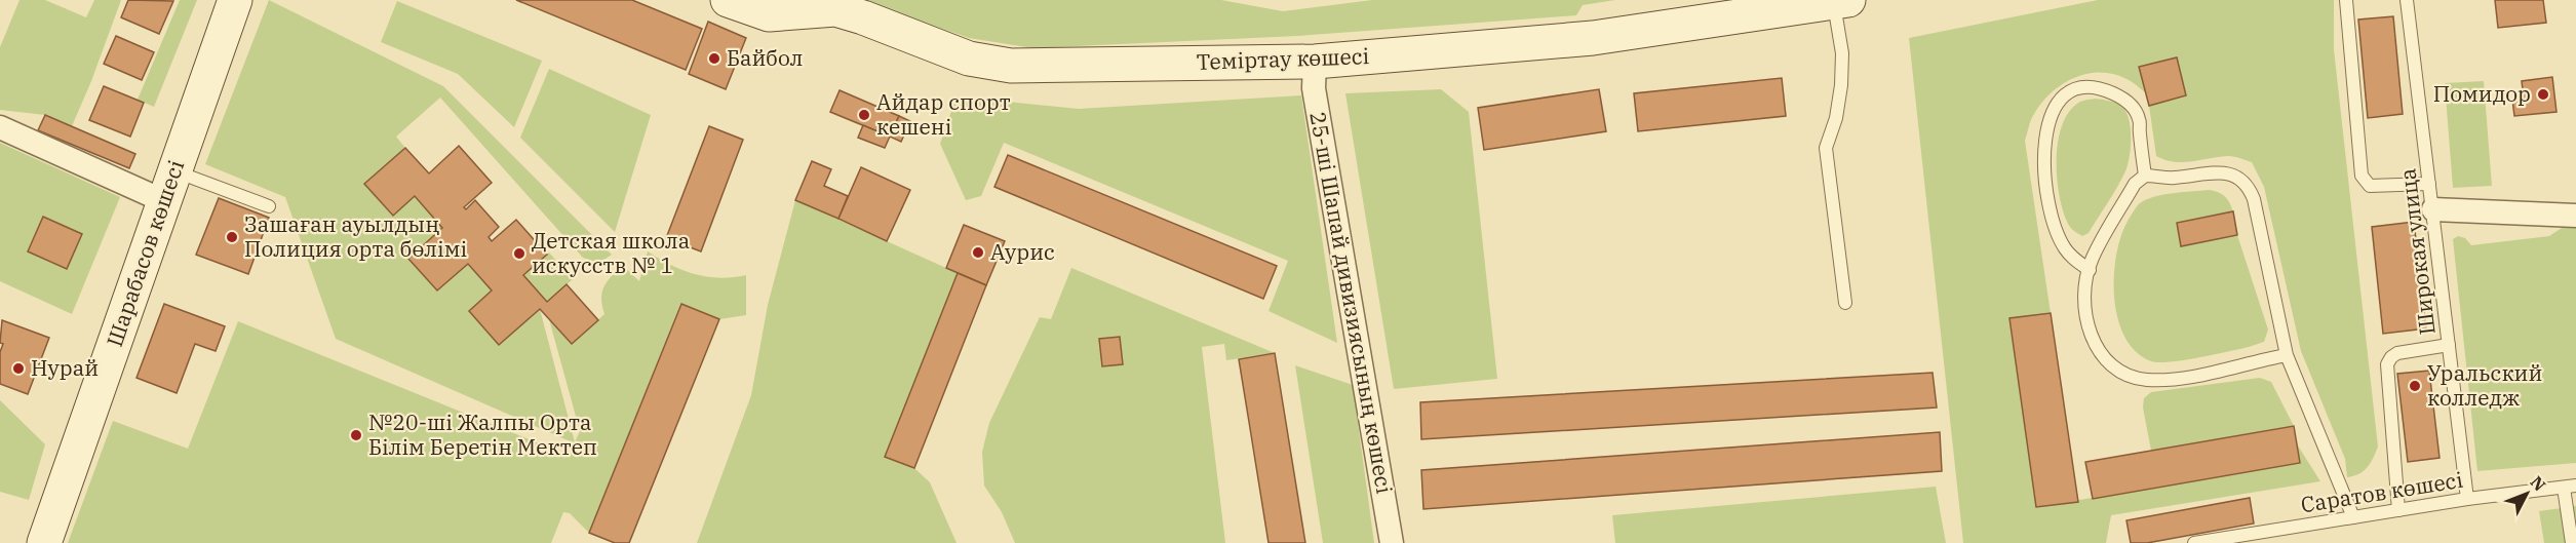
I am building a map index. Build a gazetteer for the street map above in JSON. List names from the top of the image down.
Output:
{
  "streets": {
    "street": ["Теміртау көшесі", "Шарабасов көшесі", "25-ші Шапай дивизиясының көшесі"],
    "lane": ["Широкая улица", "Саратов көшесі"]
  },
  "crossings": [
    ["Теміртау көшесі", "25-ші Шапай дивизиясының көшесі"],
    ["Широкая улица", "Саратов көшесі"]
  ],
  "places": [
    "Байбол",
    "Помидор",
    "Айдар спорт кешені",
    "Зашаған ауылдың Полиция орта бөлімі",
    "Аурис",
    "Детская школа искусств № 1",
    "Нурай",
    "Уральский колледж",
    "№20-ші Жалпы Орта Білім Беретін Мектеп"
  ],
  "north": "top right"
}
